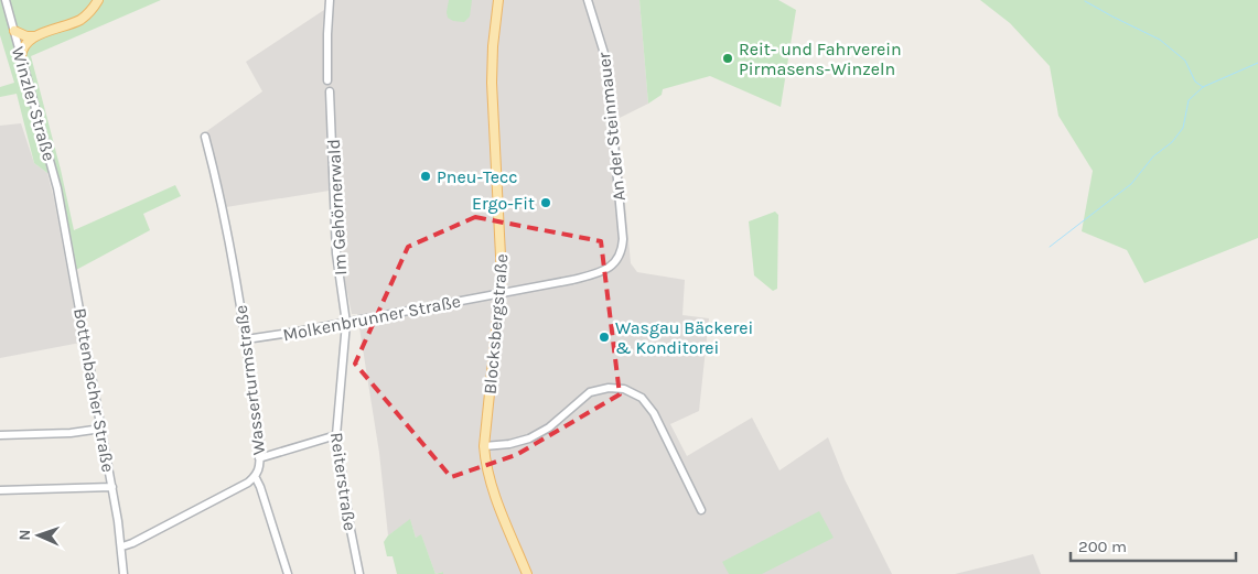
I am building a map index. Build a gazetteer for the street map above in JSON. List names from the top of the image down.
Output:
{
  "streets": {
    "main road": ["Blocksbergstraße"],
    "street": [
      "Winzler Straße",
      "An der Steinmauer",
      "Im Gehörnerwald",
      "Molkenbrunner Straße",
      "Wasserturmstraße",
      "Bottenbacher Straße",
      "Reiterstraße"
    ]
  },
  "crossings": [
    ["Winzler Straße", "Bottenbacher Straße"],
    ["An der Steinmauer", "Molkenbrunner Straße"],
    ["Im Gehörnerwald", "Molkenbrunner Straße"],
    ["Im Gehörnerwald", "Reiterstraße"],
    ["Molkenbrunner Straße", "Blocksbergstraße"],
    ["Molkenbrunner Straße", "Wasserturmstraße"],
    ["Molkenbrunner Straße", "Reiterstraße"],
    ["Wasserturmstraße", "Bottenbacher Straße"]
  ],
  "places": [
    "Reit- und Fahrverein Pirmasens-Winzeln",
    "Pneu-Tecc",
    "Ergo-Fit",
    "Wasgau Bäckerei & Konditorei"
  ],
  "scale_bar": "200 m",
  "north": "left"
}
